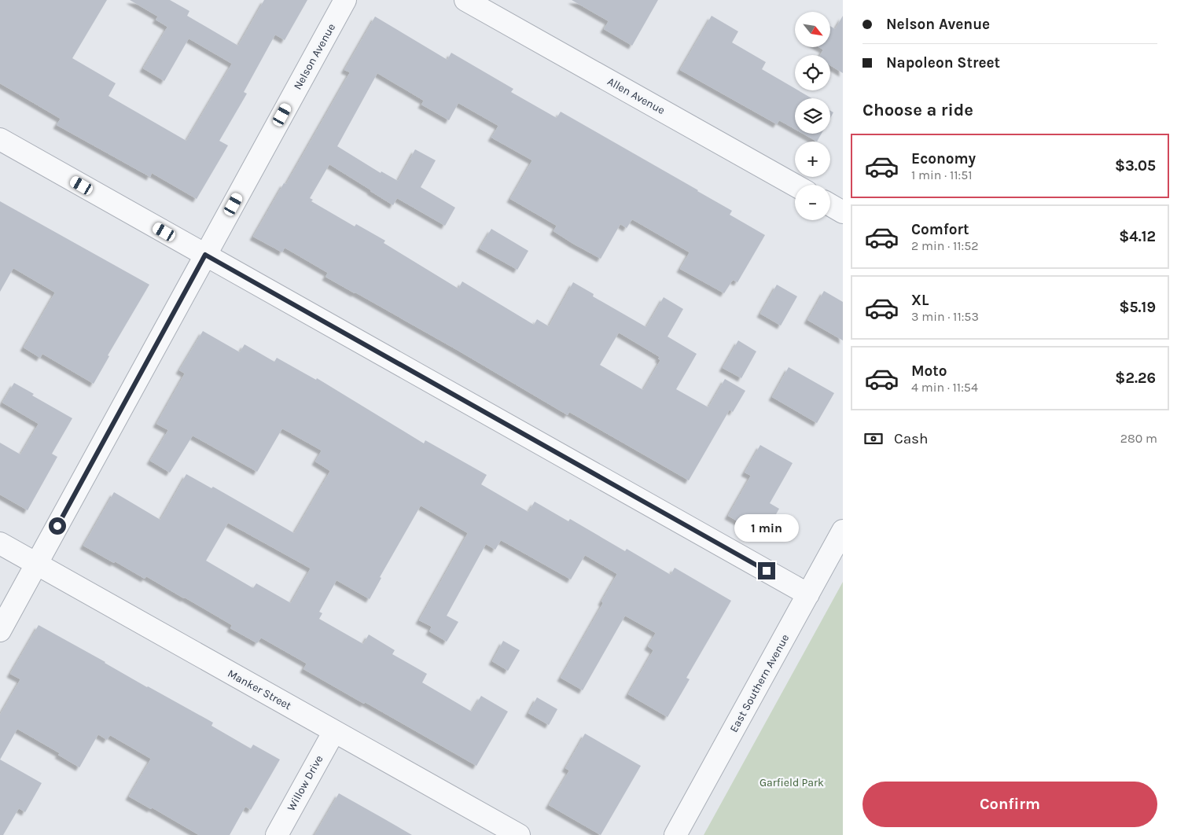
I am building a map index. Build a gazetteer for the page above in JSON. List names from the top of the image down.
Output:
{
  "streets": {
    "street": [
      "Nelson Avenue",
      "Allen Avenue",
      "East Southern Avenue",
      "Manker Street",
      "Willow Drive"
    ]
  },
  "crossings": [
    ["Nelson Avenue", "Manker Street"],
    ["Manker Street", "Willow Drive"]
  ],
  "parks": ["Garfield Park"],
  "north": "bottom right",
  "page": {
    "banner": ["Nelson Avenue", "Napoleon Street"],
    "map_buttons": ["+", "−"],
    "heading": "Choose a ride",
    "list": [
      {
        "name": "Economy",
        "note": "1 min · 11:51",
        "value": "$3.05"
      },
      {
        "name": "Comfort",
        "note": "2 min · 11:52",
        "value": "$4.12"
      },
      {
        "name": "XL",
        "note": "3 min · 11:53",
        "value": "$5.19"
      },
      {
        "name": "Moto",
        "note": "4 min · 11:54",
        "value": "$2.26"
      }
    ],
    "pay": ["Cash", "280 m"],
    "bubble": "1 min",
    "buttons": "Confirm"
  }
}
